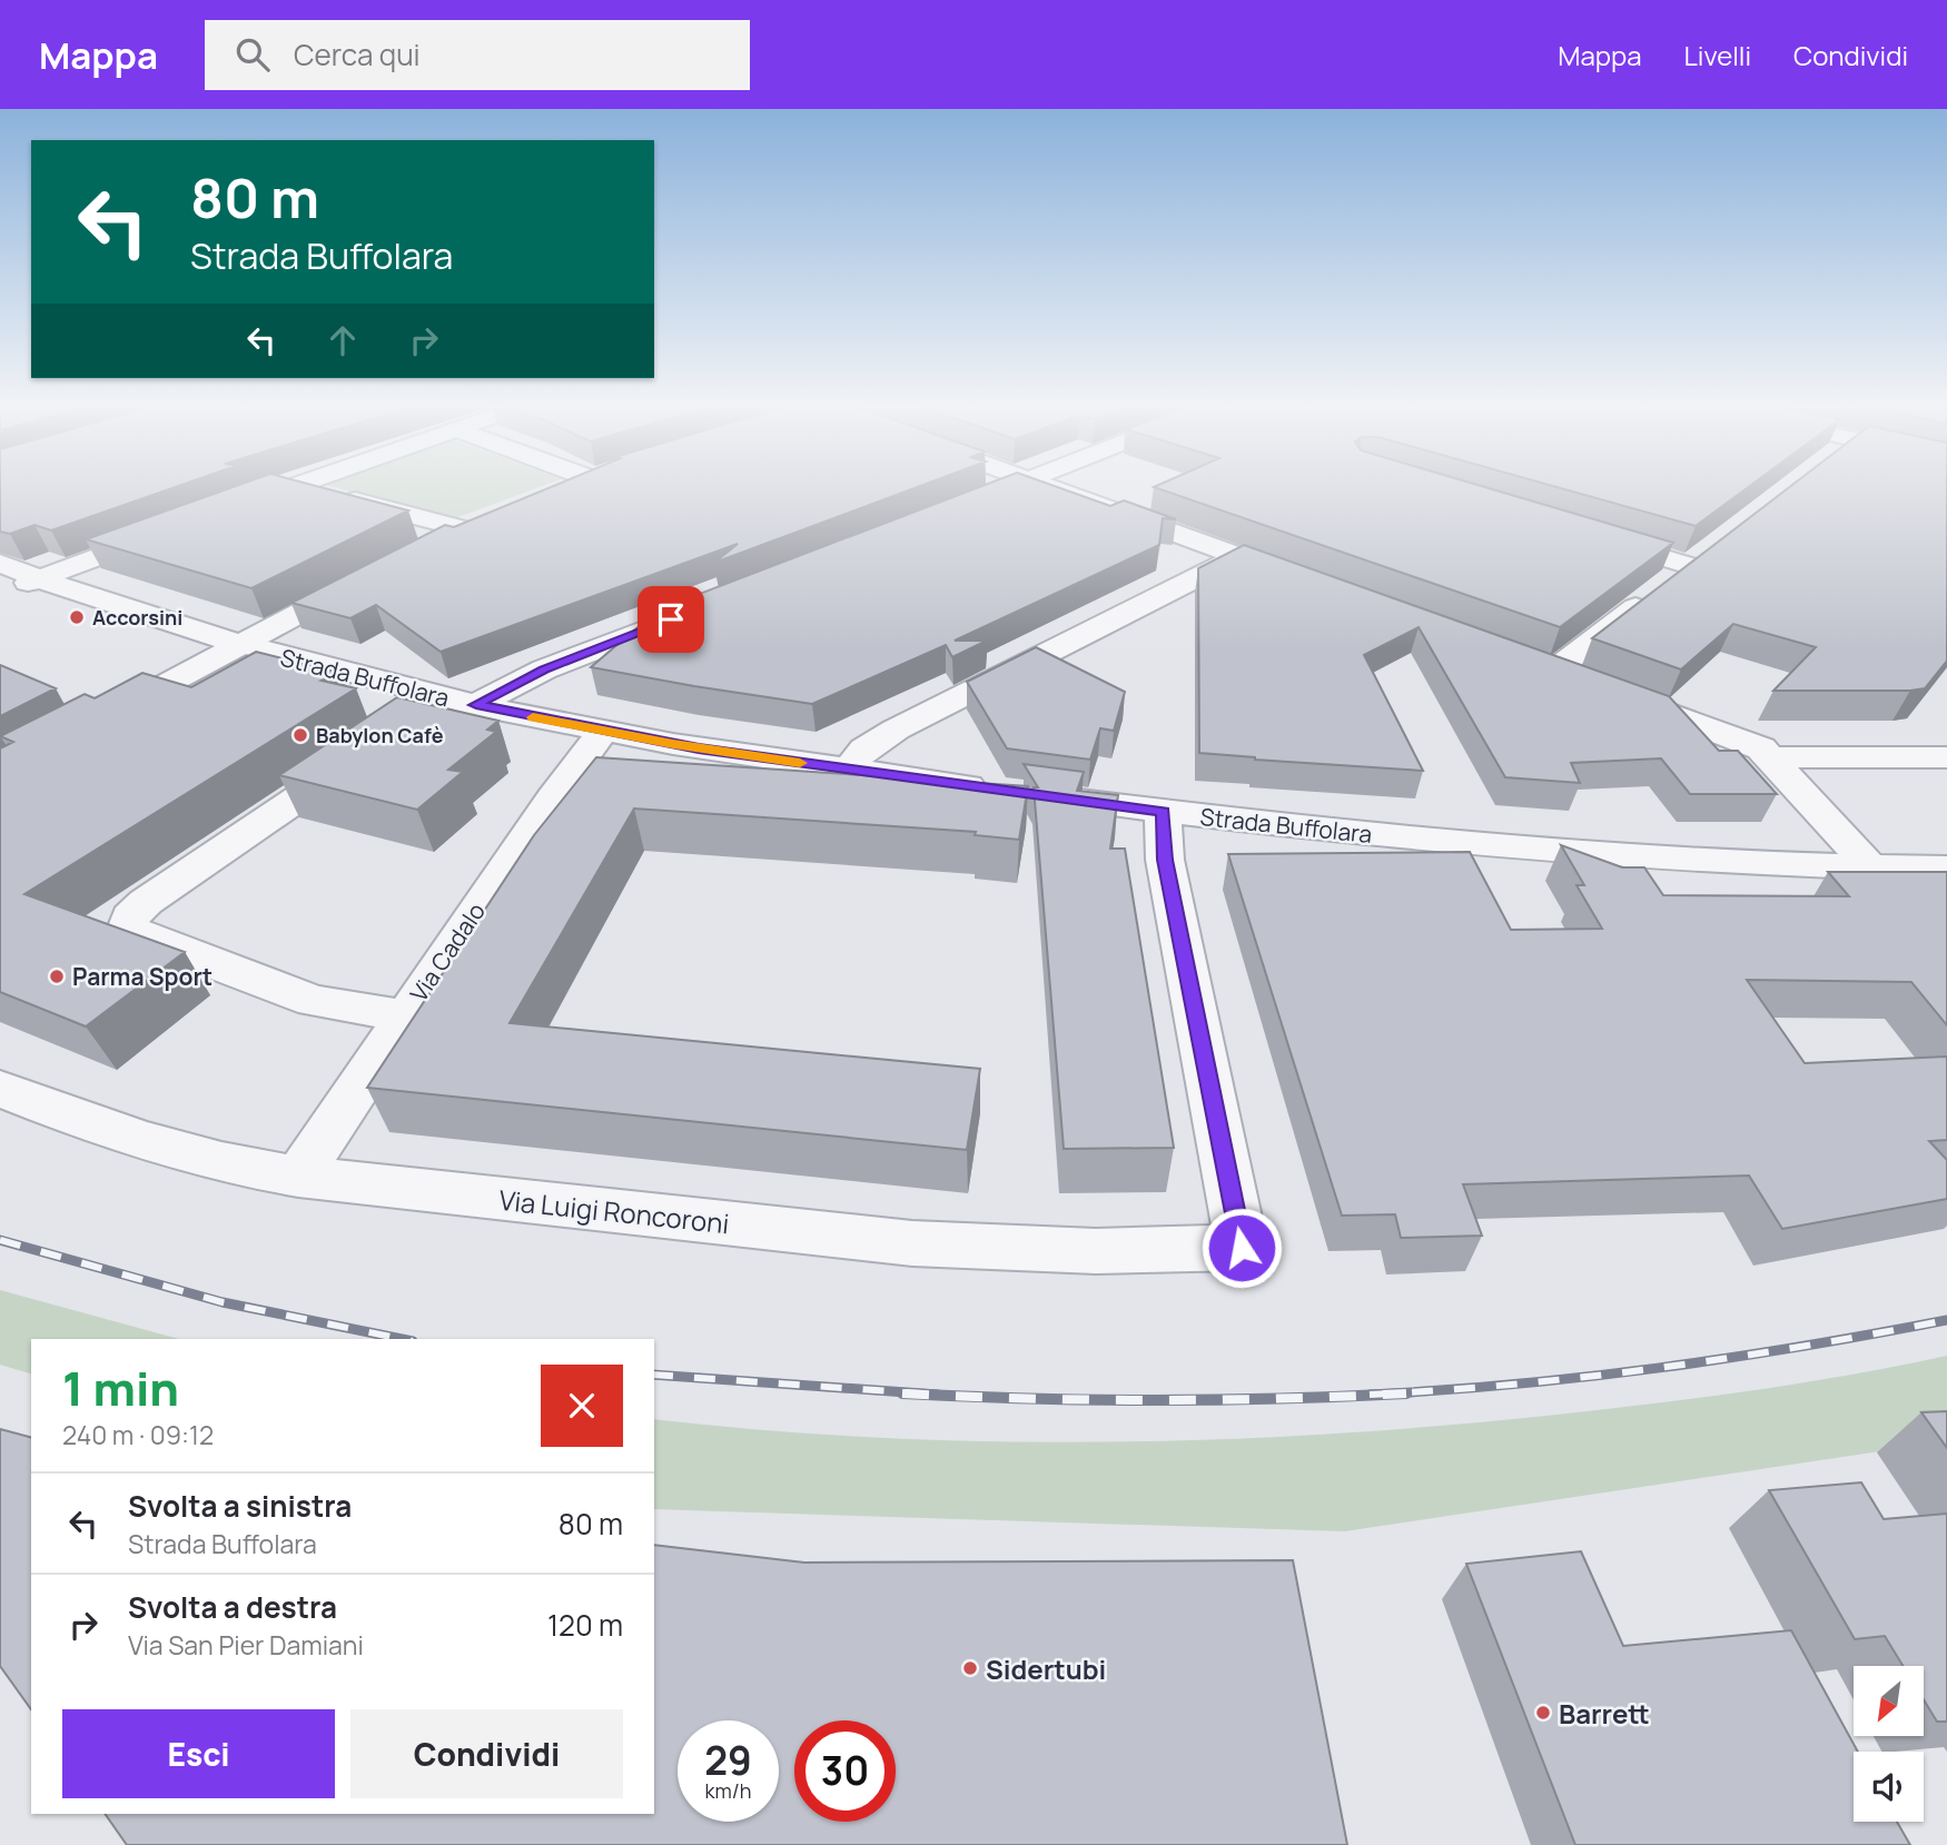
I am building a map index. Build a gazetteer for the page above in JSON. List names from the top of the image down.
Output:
{
  "streets": {
    "street": ["Strada Buffolara", "Via Cadalo", "Via Luigi Roncoroni"]
  },
  "crossings": [
    ["Strada Buffolara", "Via Cadalo"],
    ["Strada Buffolara", "Via Luigi Roncoroni"],
    ["Via Cadalo", "Via Luigi Roncoroni"]
  ],
  "places": [
    "Accorsini",
    "Babylon Cafè",
    "Parma Sport",
    "Sidertubi",
    "Barrett"
  ],
  "north": "bottom left",
  "page": {
    "header": "Mappa",
    "search": "Cerca qui",
    "nav": ["Mappa", "Livelli", "Condividi"],
    "turn": ["80 m", "Strada Buffolara"],
    "heading": ["1 min", "240 m · 09:12"],
    "list": [
      {
        "name": "Svolta a sinistra",
        "note": "Strada Buffolara",
        "value": "80 m"
      },
      {
        "name": "Svolta a destra",
        "note": "Via San Pier Damiani",
        "value": "120 m"
      }
    ],
    "buttons": ["Esci", "Condividi"],
    "speed": "29 km/h",
    "limit": "30"
  }
}
